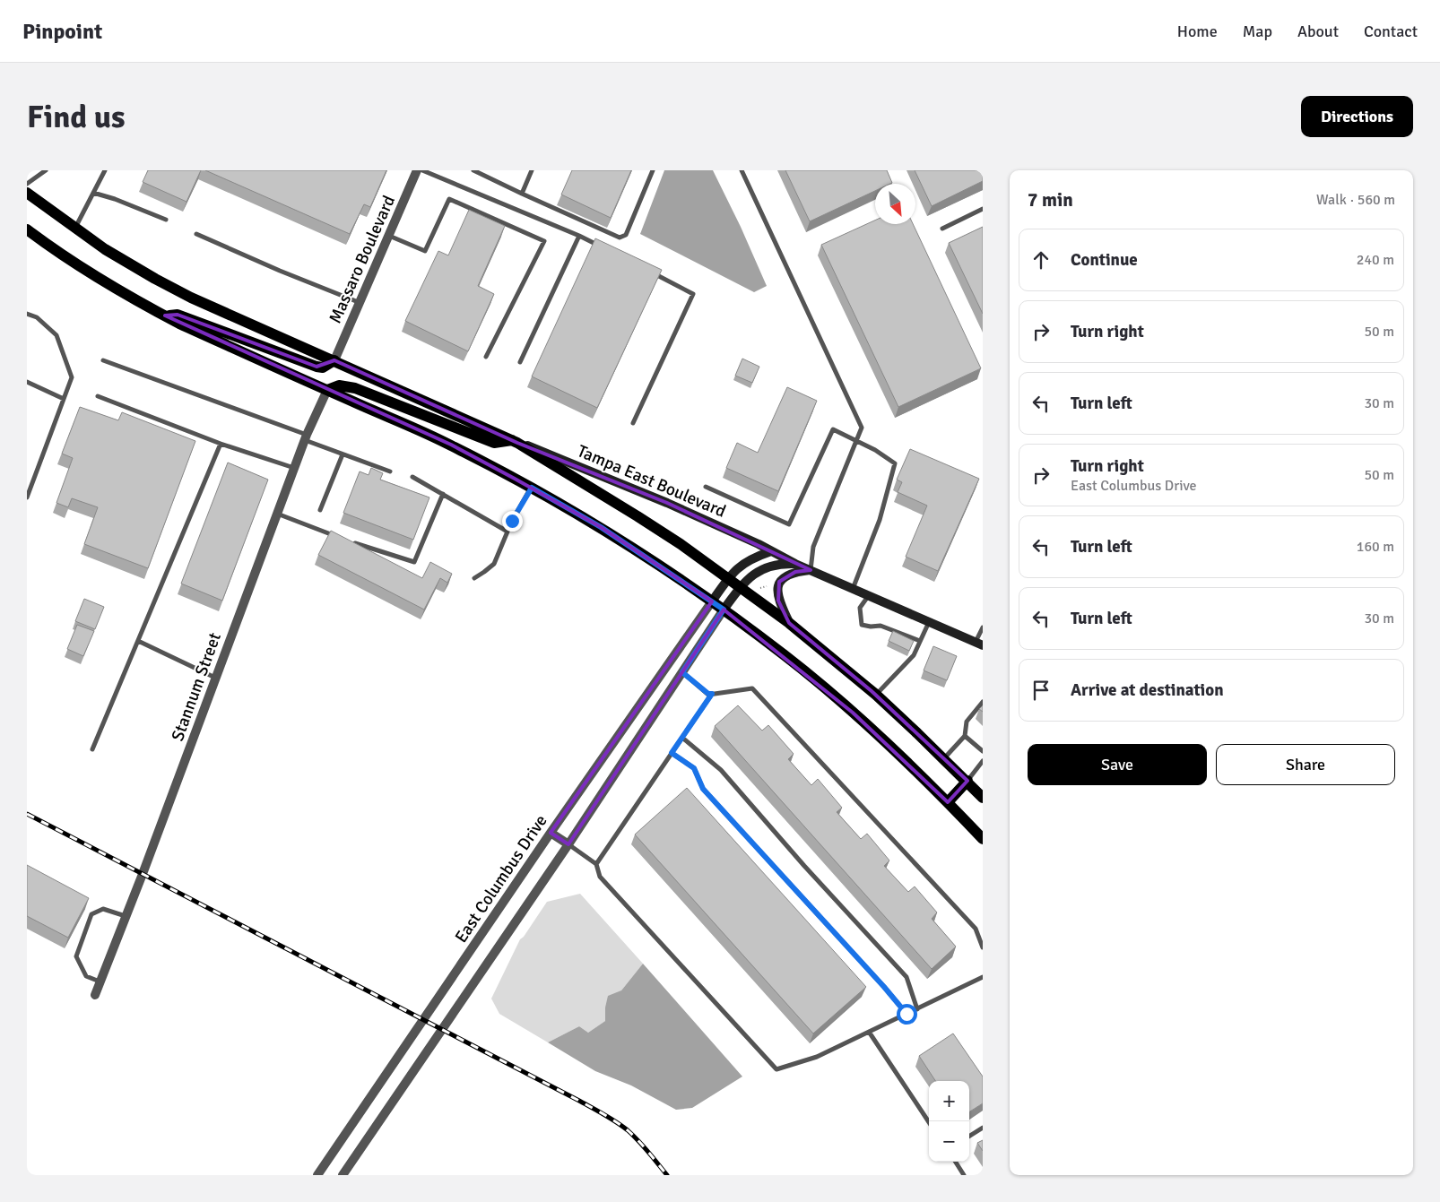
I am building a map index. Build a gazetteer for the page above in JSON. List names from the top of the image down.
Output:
{
  "streets": {
    "main road": ["Tampa East Boulevard"],
    "street": ["Massaro Boulevard", "Stannum Street", "East Columbus Drive"]
  },
  "north": "bottom right",
  "page": {
    "header": "Pinpoint",
    "nav": [
      "Home",
      "Map",
      "About",
      "Contact"
    ],
    "buttons": [
      "Directions",
      ["Save", "Share"]
    ],
    "title": "Find us",
    "heading": ["7 min", "Walk · 560 m"],
    "list": [
      ["Continue", "240 m"],
      ["Turn right", "50 m"],
      ["Turn left", "30 m"],
      ["Turn right", "East Columbus Drive", "50 m"],
      ["Turn left", "160 m"],
      ["Turn left", "30 m"],
      "Arrive at destination"
    ],
    "map_buttons": ["+", "−"]
  }
}
